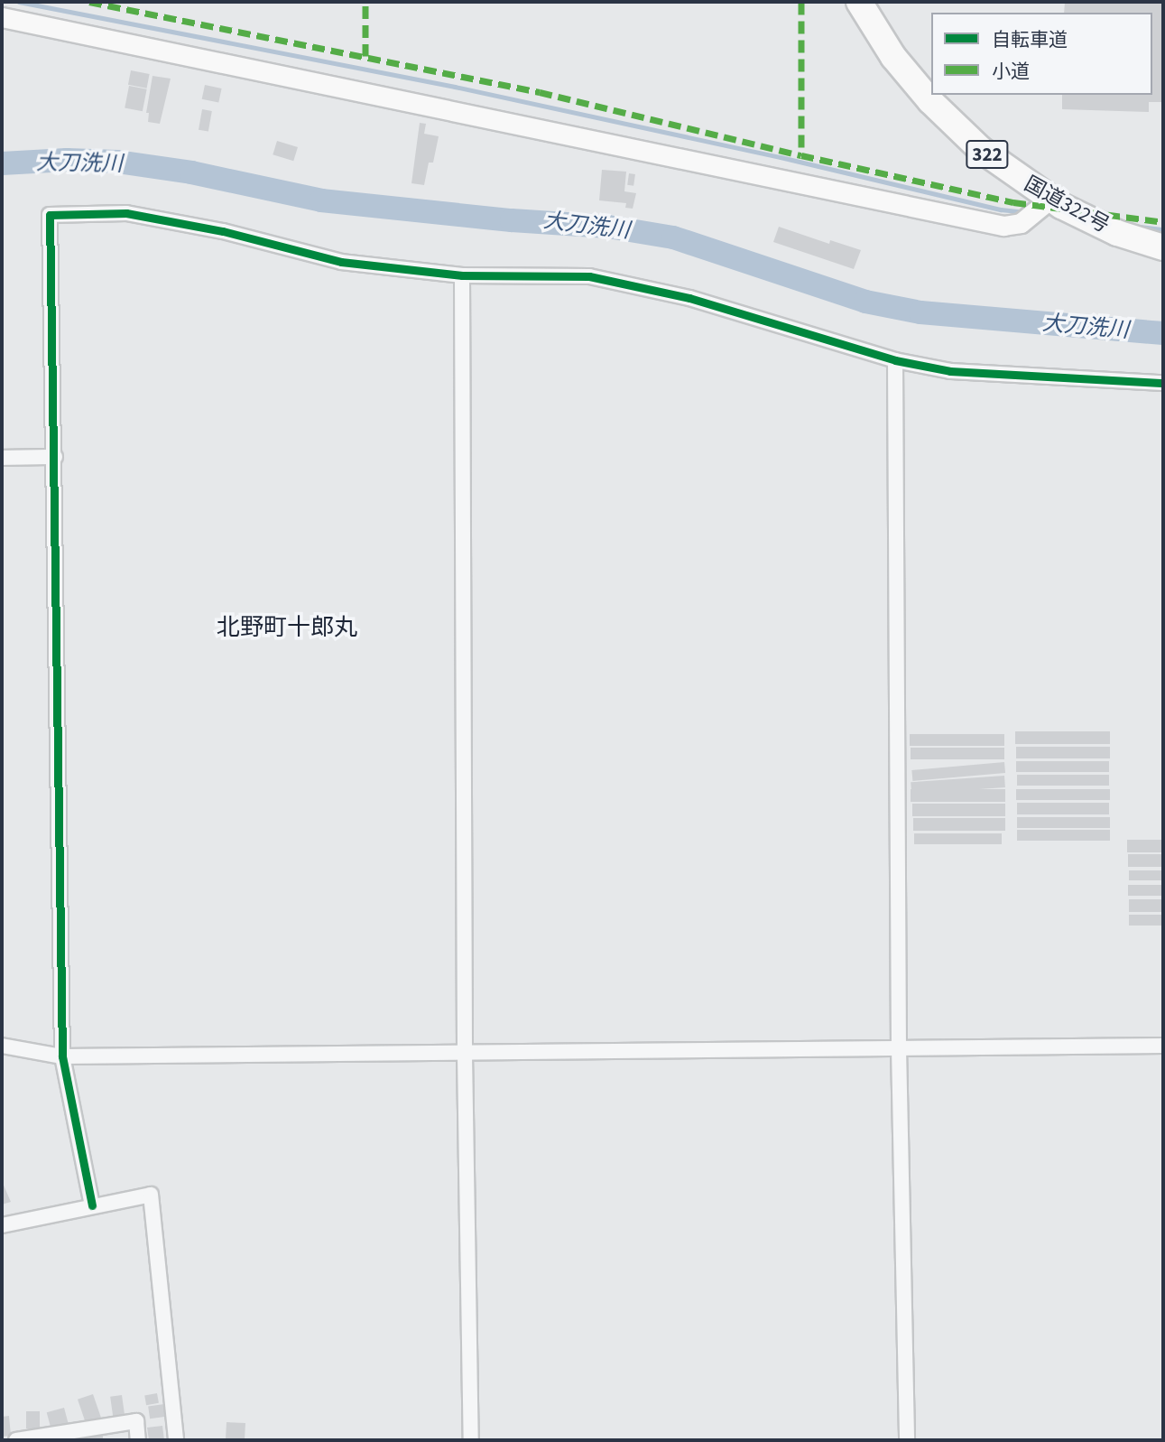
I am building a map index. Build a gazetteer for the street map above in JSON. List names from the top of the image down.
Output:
{
  "streets": {
    "highway": ["322", "国道322号"]
  },
  "districts": ["北野町十郎丸"],
  "water": ["大刀洗川"],
  "legend": ["自転車道", "小道"]
}
